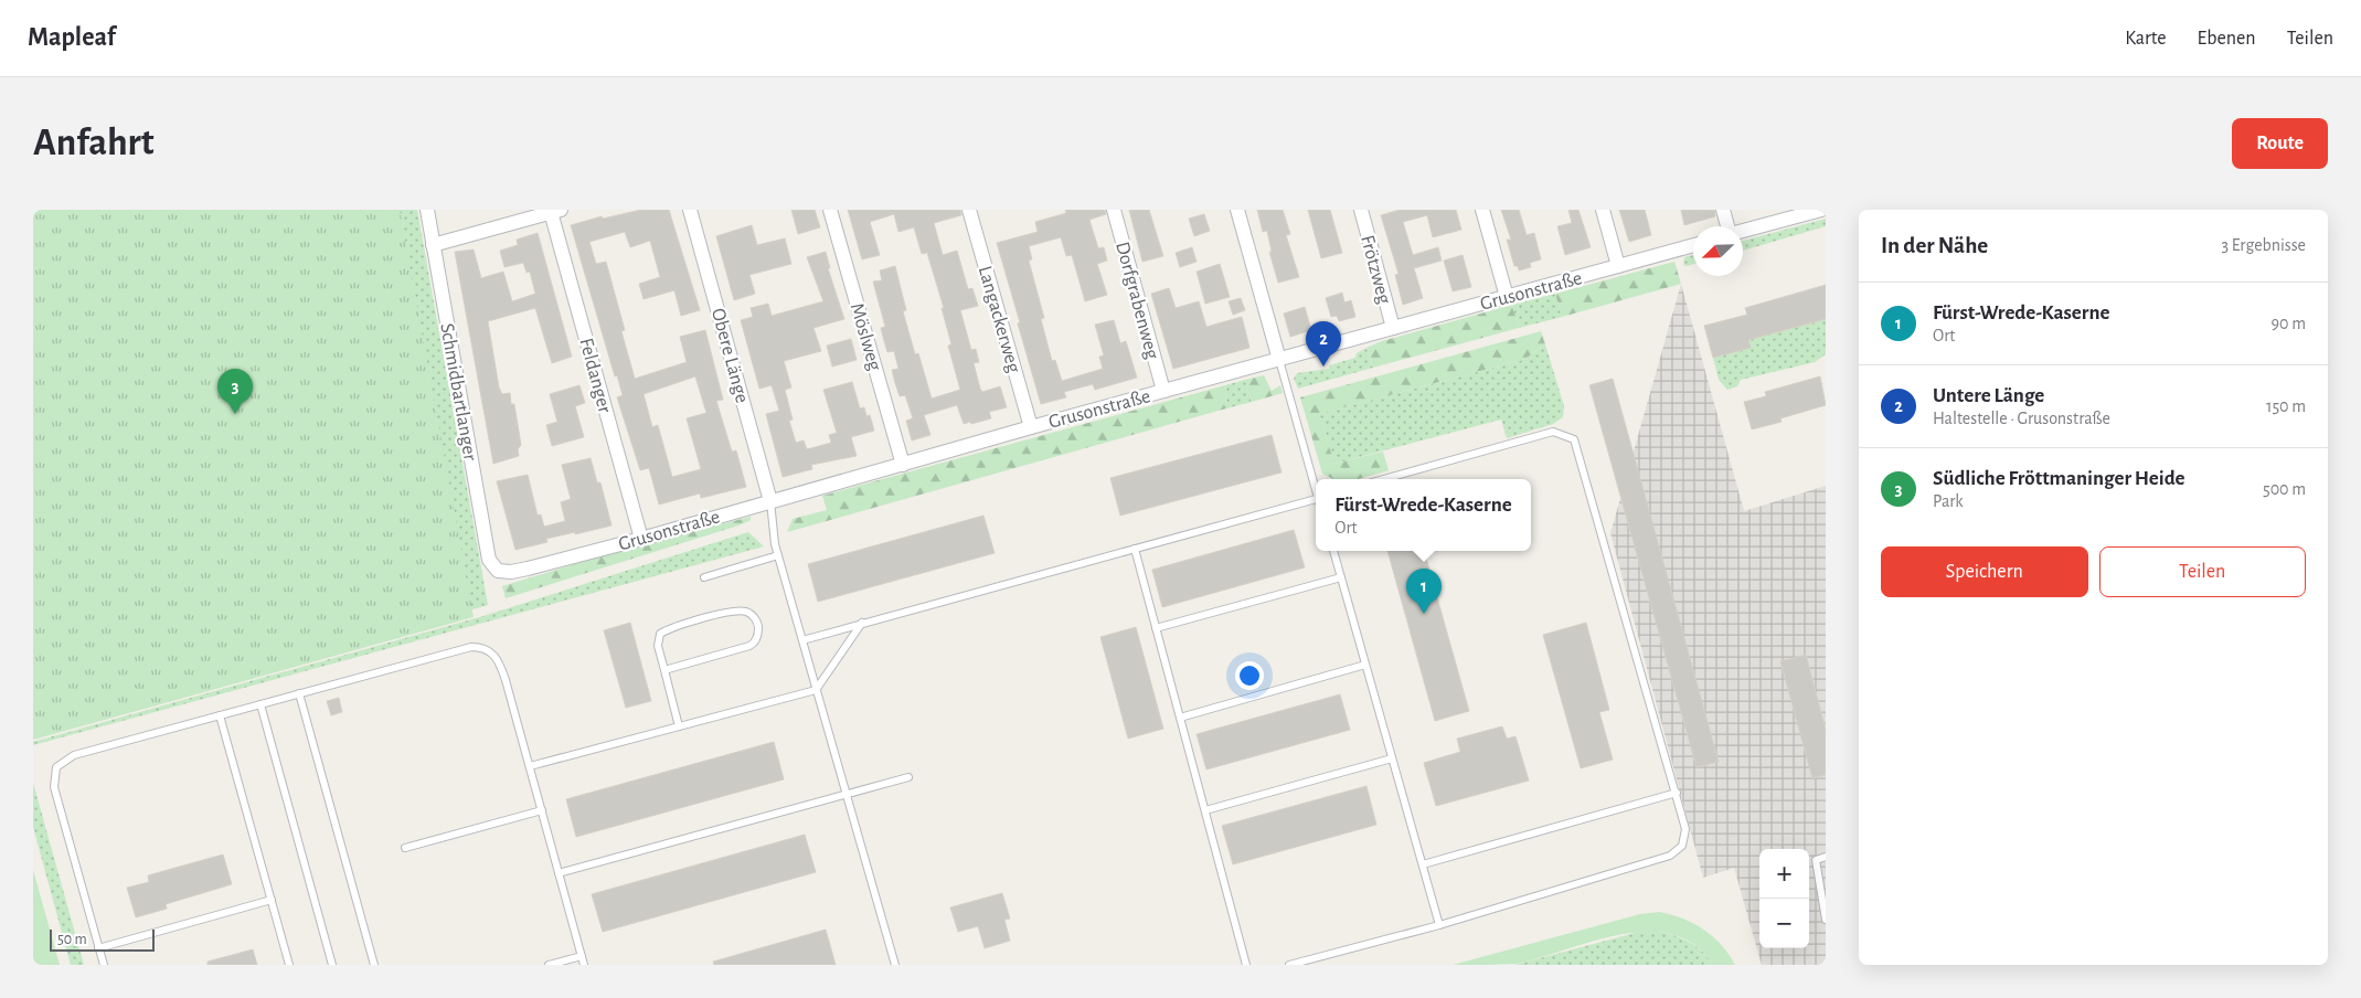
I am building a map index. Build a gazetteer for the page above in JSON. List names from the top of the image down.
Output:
{
  "streets": {
    "street": [
      "Frötzweg",
      "Grusonstraße",
      "Dorfgrabenweg",
      "Langackerweg",
      "Möslweg",
      "Obere Länge",
      "Feldanger",
      "Schmidbartlanger"
    ]
  },
  "crossings": [
    ["Frötzweg", "Grusonstraße"],
    ["Grusonstraße", "Dorfgrabenweg"],
    ["Grusonstraße", "Langackerweg"],
    ["Grusonstraße", "Möslweg"],
    ["Grusonstraße", "Obere Länge"],
    ["Grusonstraße", "Feldanger"],
    ["Grusonstraße", "Schmidbartlanger"]
  ],
  "scale_bar": "50 m",
  "north": "bottom left",
  "page": {
    "header": "Mapleaf",
    "nav": ["Karte", "Ebenen", "Teilen"],
    "buttons": [
      "Route",
      ["Speichern", "Teilen"]
    ],
    "title": "Anfahrt",
    "heading": ["In der Nähe", "3 Ergebnisse"],
    "list": [
      {
        "mark": "1",
        "name": "Fürst-Wrede-Kaserne",
        "note": "Ort",
        "value": "90 m"
      },
      {
        "mark": "2",
        "name": "Untere Länge",
        "note": "Haltestelle · Grusonstraße",
        "value": "150 m"
      },
      {
        "mark": "3",
        "name": "Südliche Fröttmaninger Heide",
        "note": "Park",
        "value": "500 m"
      }
    ],
    "pins": ["2", "3", "1"],
    "popup": ["Fürst-Wrede-Kaserne", "Ort"],
    "map_buttons": ["+", "−"],
    "scale": "50 m"
  }
}
